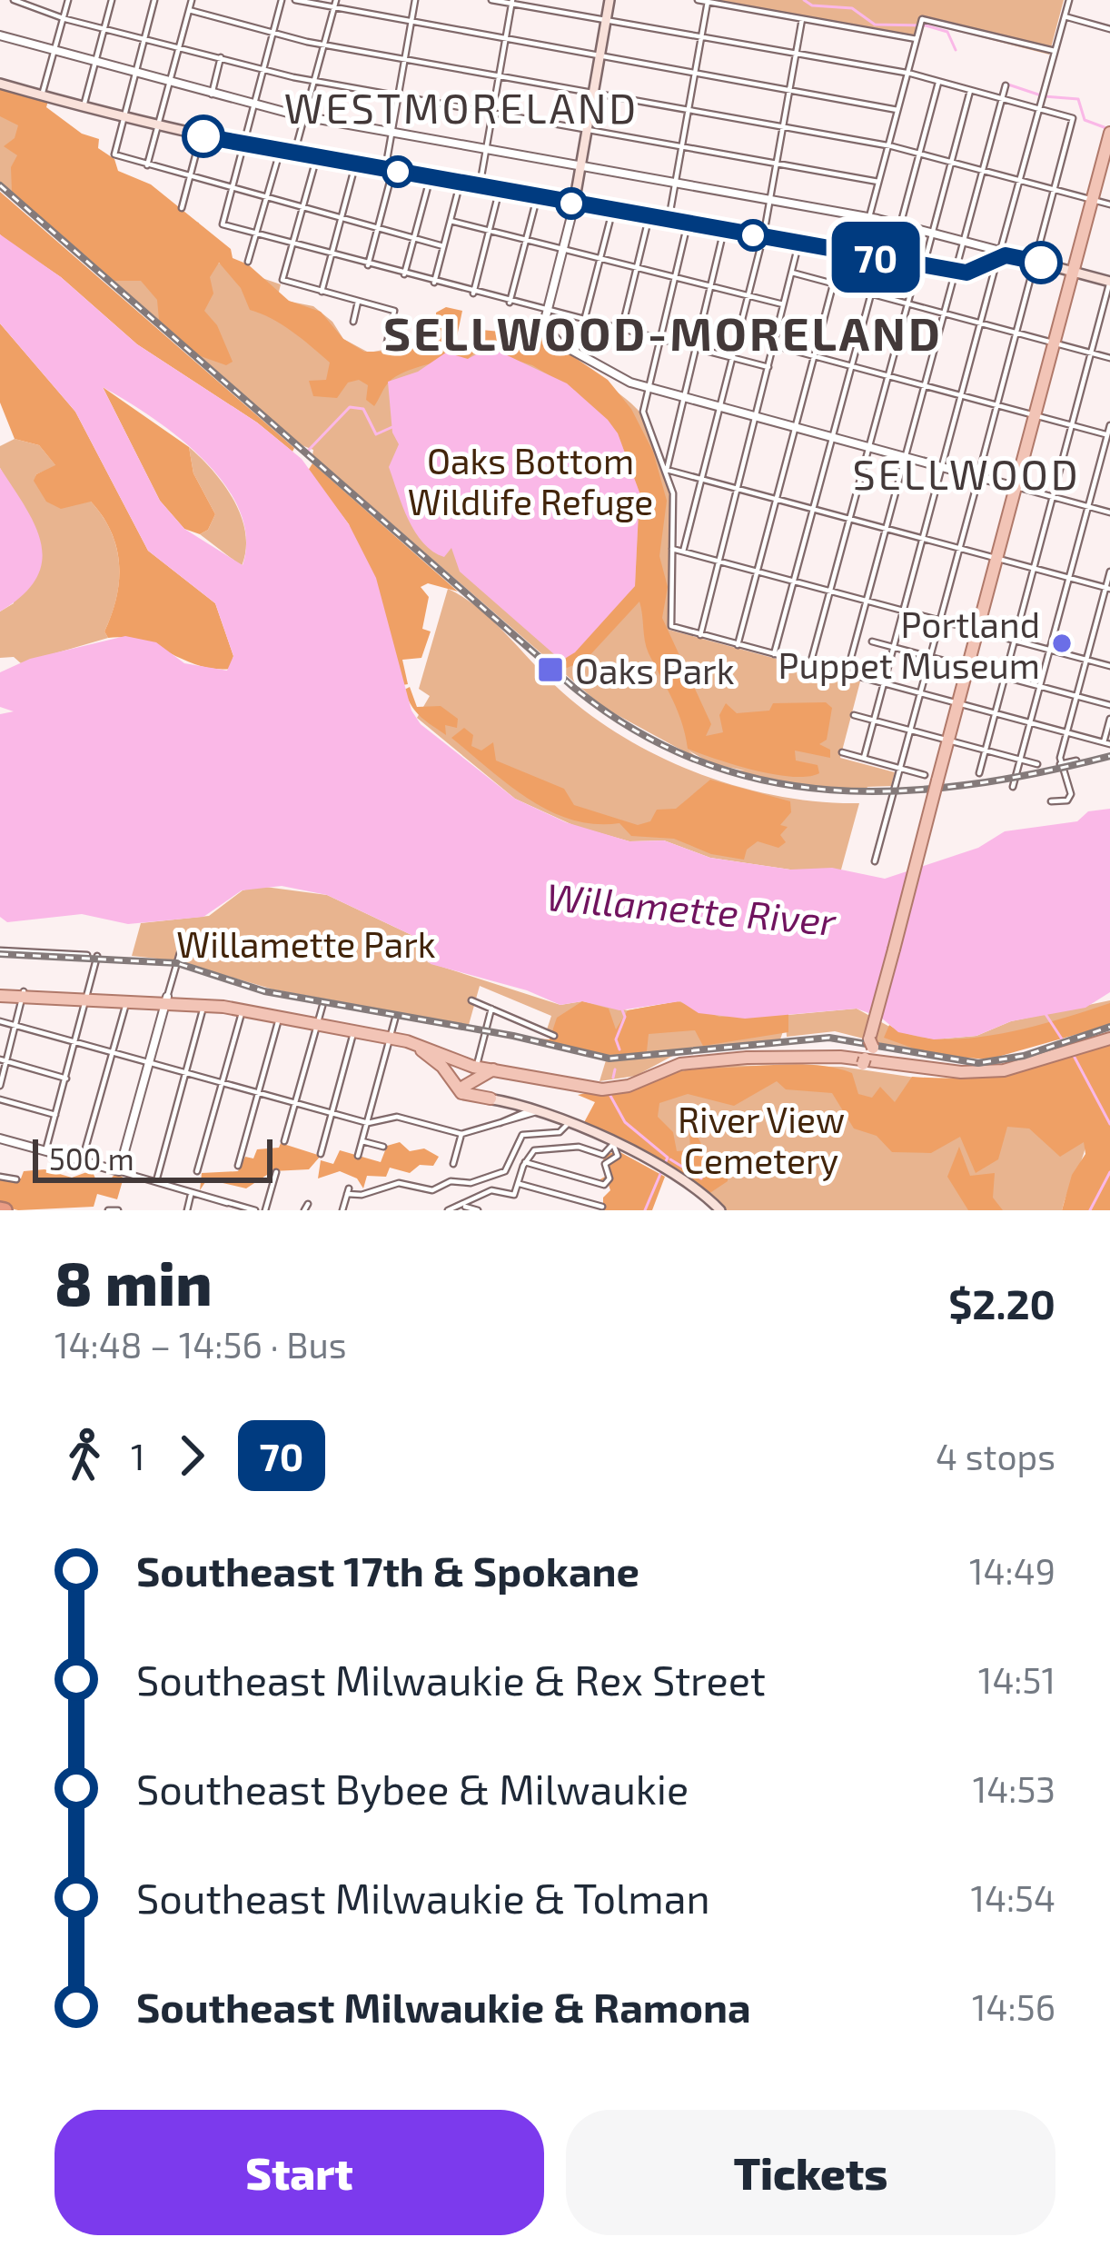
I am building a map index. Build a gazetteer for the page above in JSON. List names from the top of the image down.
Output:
{
  "districts": ["WESTMORELAND", "SELLWOOD-MORELAND", "SELLWOOD"],
  "water": ["Willamette River"],
  "parks": ["Oaks Bottom Wildlife Refuge", "Willamette Park", "River View Cemetery"],
  "places": {
    "other": ["Portland Puppet Museum"],
    "transit": ["Oaks Park"]
  },
  "lines": ["bus line 70"],
  "scale_bar": "500 m",
  "page": {
    "on_map": "70",
    "scale": "500 m",
    "heading": ["8 min", "14:48 – 14:56 · Bus", "$2.20"],
    "legs": ["1", "70", "4 stops"],
    "list": [
      {
        "name": "Southeast 17th & Spokane",
        "value": "14:49"
      },
      {
        "name": "Southeast Milwaukie & Rex Street",
        "value": "14:51"
      },
      {
        "name": "Southeast Bybee & Milwaukie",
        "value": "14:53"
      },
      {
        "name": "Southeast Milwaukie & Tolman",
        "value": "14:54"
      },
      {
        "name": "Southeast Milwaukie & Ramona",
        "value": "14:56"
      }
    ],
    "buttons": ["Start", "Tickets"]
  }
}
